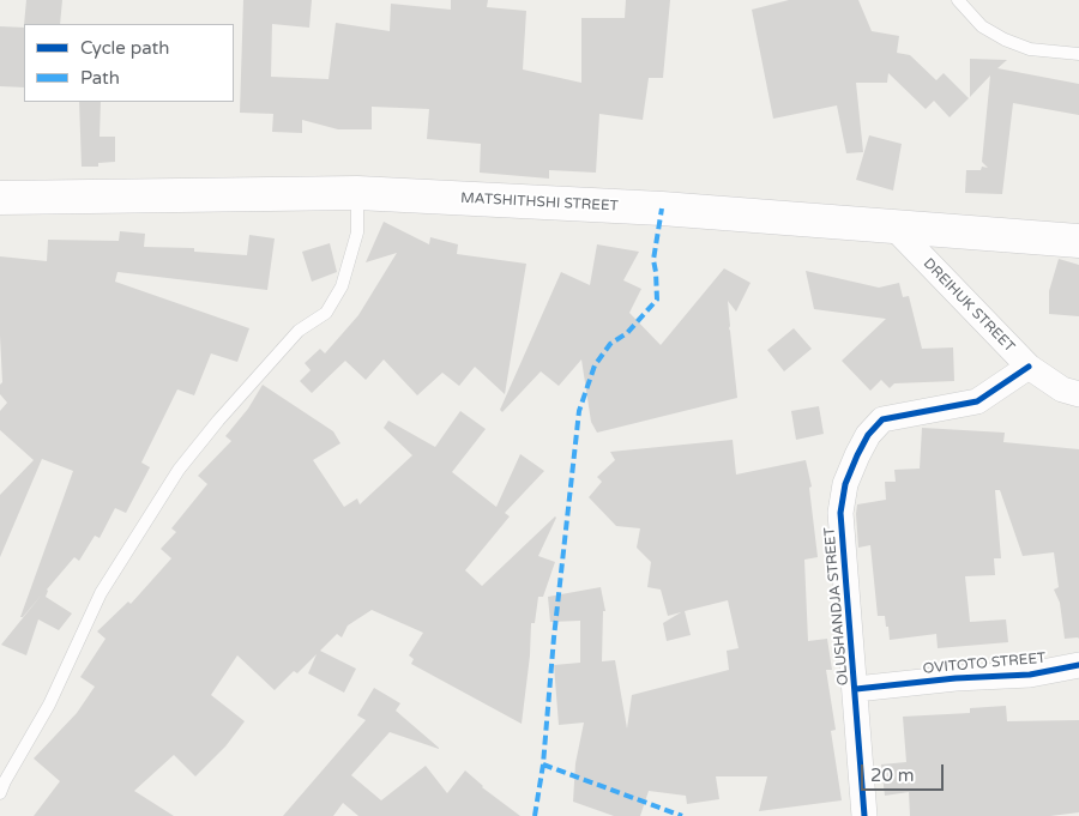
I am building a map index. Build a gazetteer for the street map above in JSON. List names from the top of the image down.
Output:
{
  "streets": {
    "main road": ["MATSHITHSHI STREET"],
    "street": ["DREIHUK STREET", "OLUSHANDJA STREET", "OVITOTO STREET"]
  },
  "crossings": [
    ["MATSHITHSHI STREET", "DREIHUK STREET"],
    ["DREIHUK STREET", "OLUSHANDJA STREET"],
    ["OLUSHANDJA STREET", "OVITOTO STREET"]
  ],
  "legend": ["Cycle path", "Path"],
  "scale_bar": "20 m"
}
